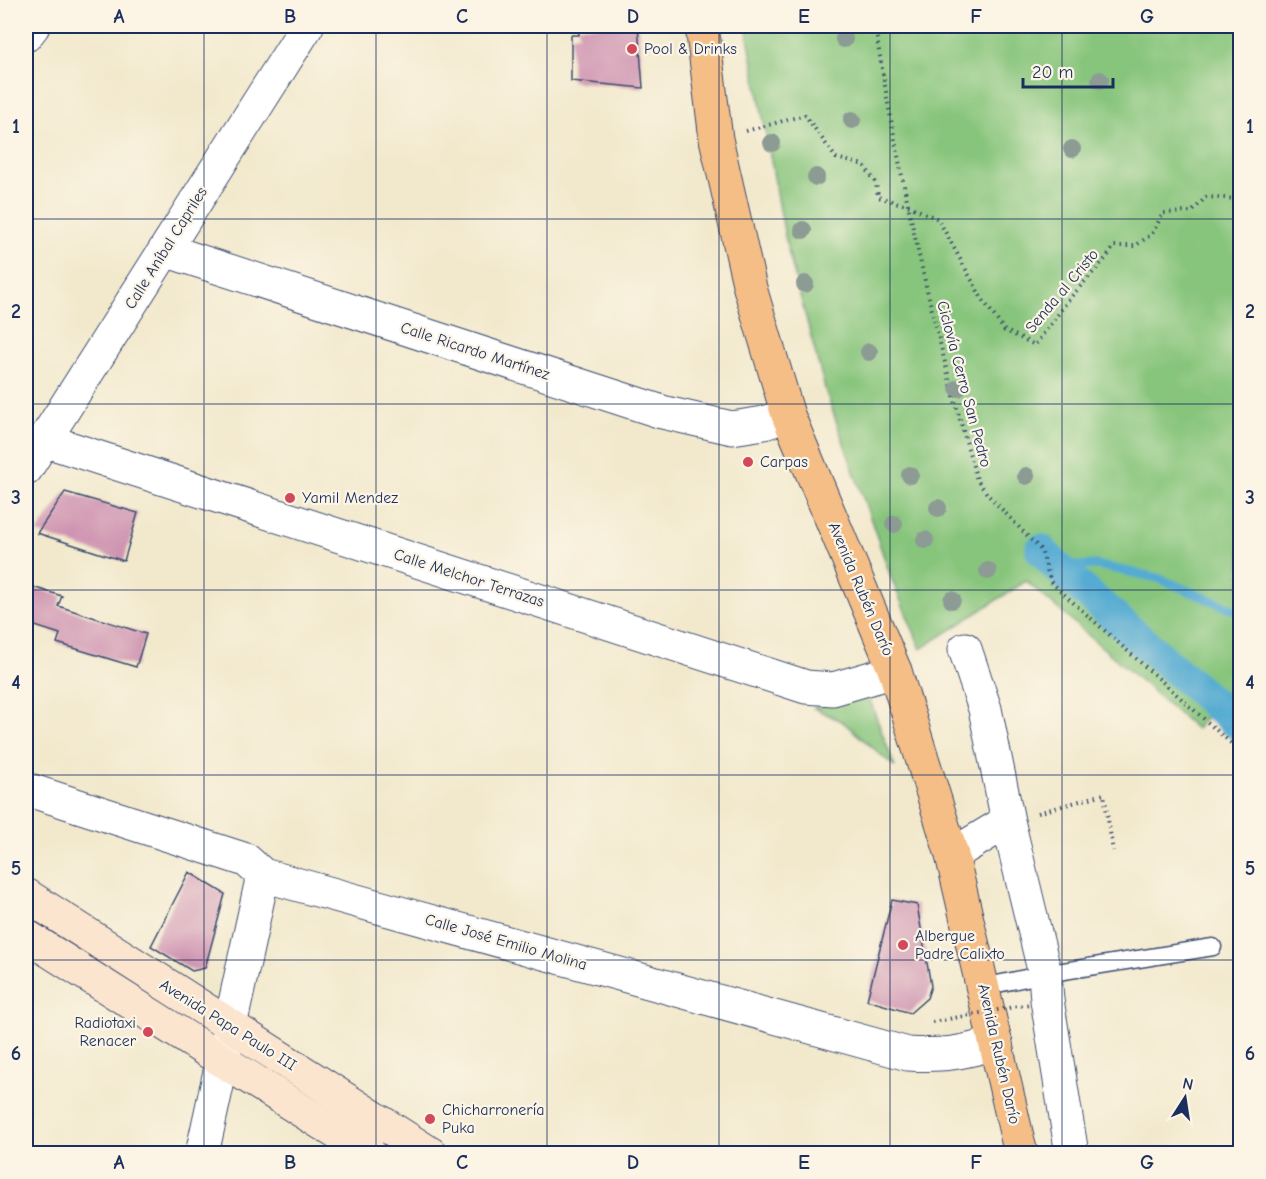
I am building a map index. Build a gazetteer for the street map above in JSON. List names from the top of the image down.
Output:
{
  "streets": {
    "highway": ["Avenida Rubén Darío"],
    "main road": ["Avenida Papa Paulo III"],
    "street": [
      "Calle Aníbal Capriles",
      "Calle Ricardo Martínez",
      "Calle Melchor Terrazas",
      "Calle José Emilio Molina"
    ],
    "path": ["Senda al Cristo", "Ciclovía Cerro San Pedro"]
  },
  "crossings": [
    ["Calle Aníbal Capriles", "Calle Ricardo Martínez"],
    ["Calle Aníbal Capriles", "Calle Melchor Terrazas"],
    ["Senda al Cristo", "Ciclovía Cerro San Pedro"],
    ["Calle Ricardo Martínez", "Avenida Rubén Darío"],
    ["Calle Melchor Terrazas", "Avenida Rubén Darío"],
    ["Avenida Rubén Darío", "Calle José Emilio Molina"]
  ],
  "places": [
    "Pool & Drinks",
    "Carpas",
    "Yamil Mendez",
    "Albergue Padre Calixto",
    "Radiotaxi Renacer",
    "Chicharronería Puka"
  ],
  "scale_bar": "20 m",
  "north": "top",
  "grid": {
    "columns": [
      "A",
      "B",
      "C",
      "D",
      "E",
      "F",
      "G"
    ],
    "rows": [
      "1",
      "2",
      "3",
      "4",
      "5",
      "6"
    ]
  }
}
